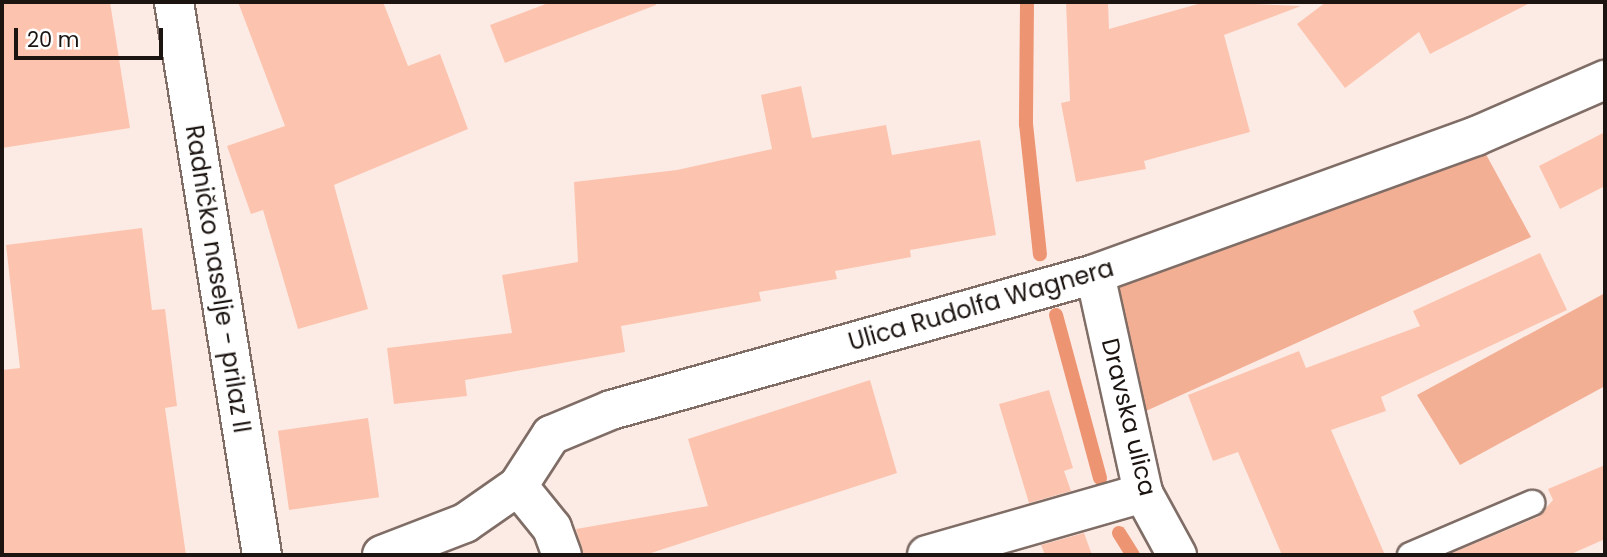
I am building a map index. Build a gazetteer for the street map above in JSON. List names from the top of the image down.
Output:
{
  "streets": {
    "street": ["Radničko naselje - prilaz II", "Ulica Rudolfa Wagnera", "Dravska ulica"]
  },
  "crossings": [
    ["Ulica Rudolfa Wagnera", "Dravska ulica"]
  ],
  "scale_bar": "20 m"
}
